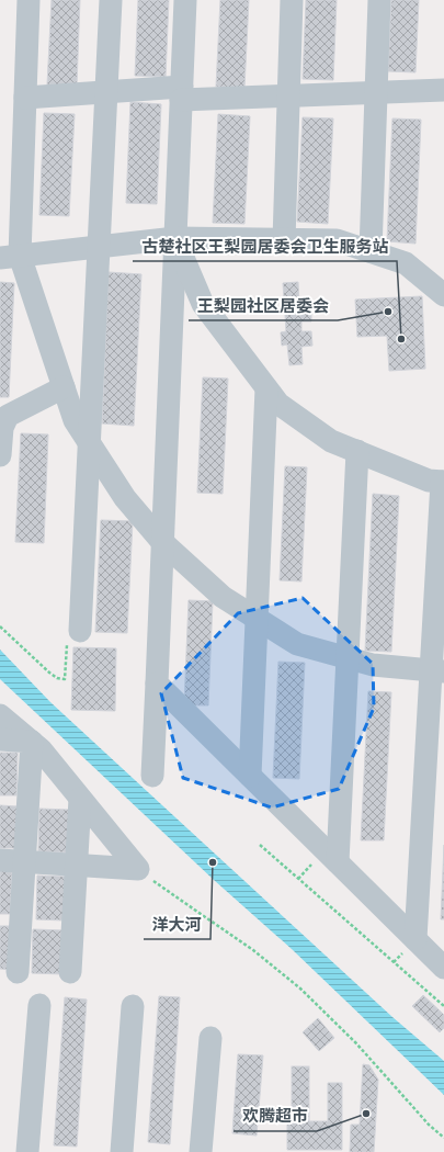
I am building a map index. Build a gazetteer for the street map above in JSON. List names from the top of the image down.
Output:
{
  "places": [
    "王梨园社区居委会",
    "古楚社区王梨园居委会卫生服务站",
    "洋大河",
    "欢腾超市"
  ]
}
